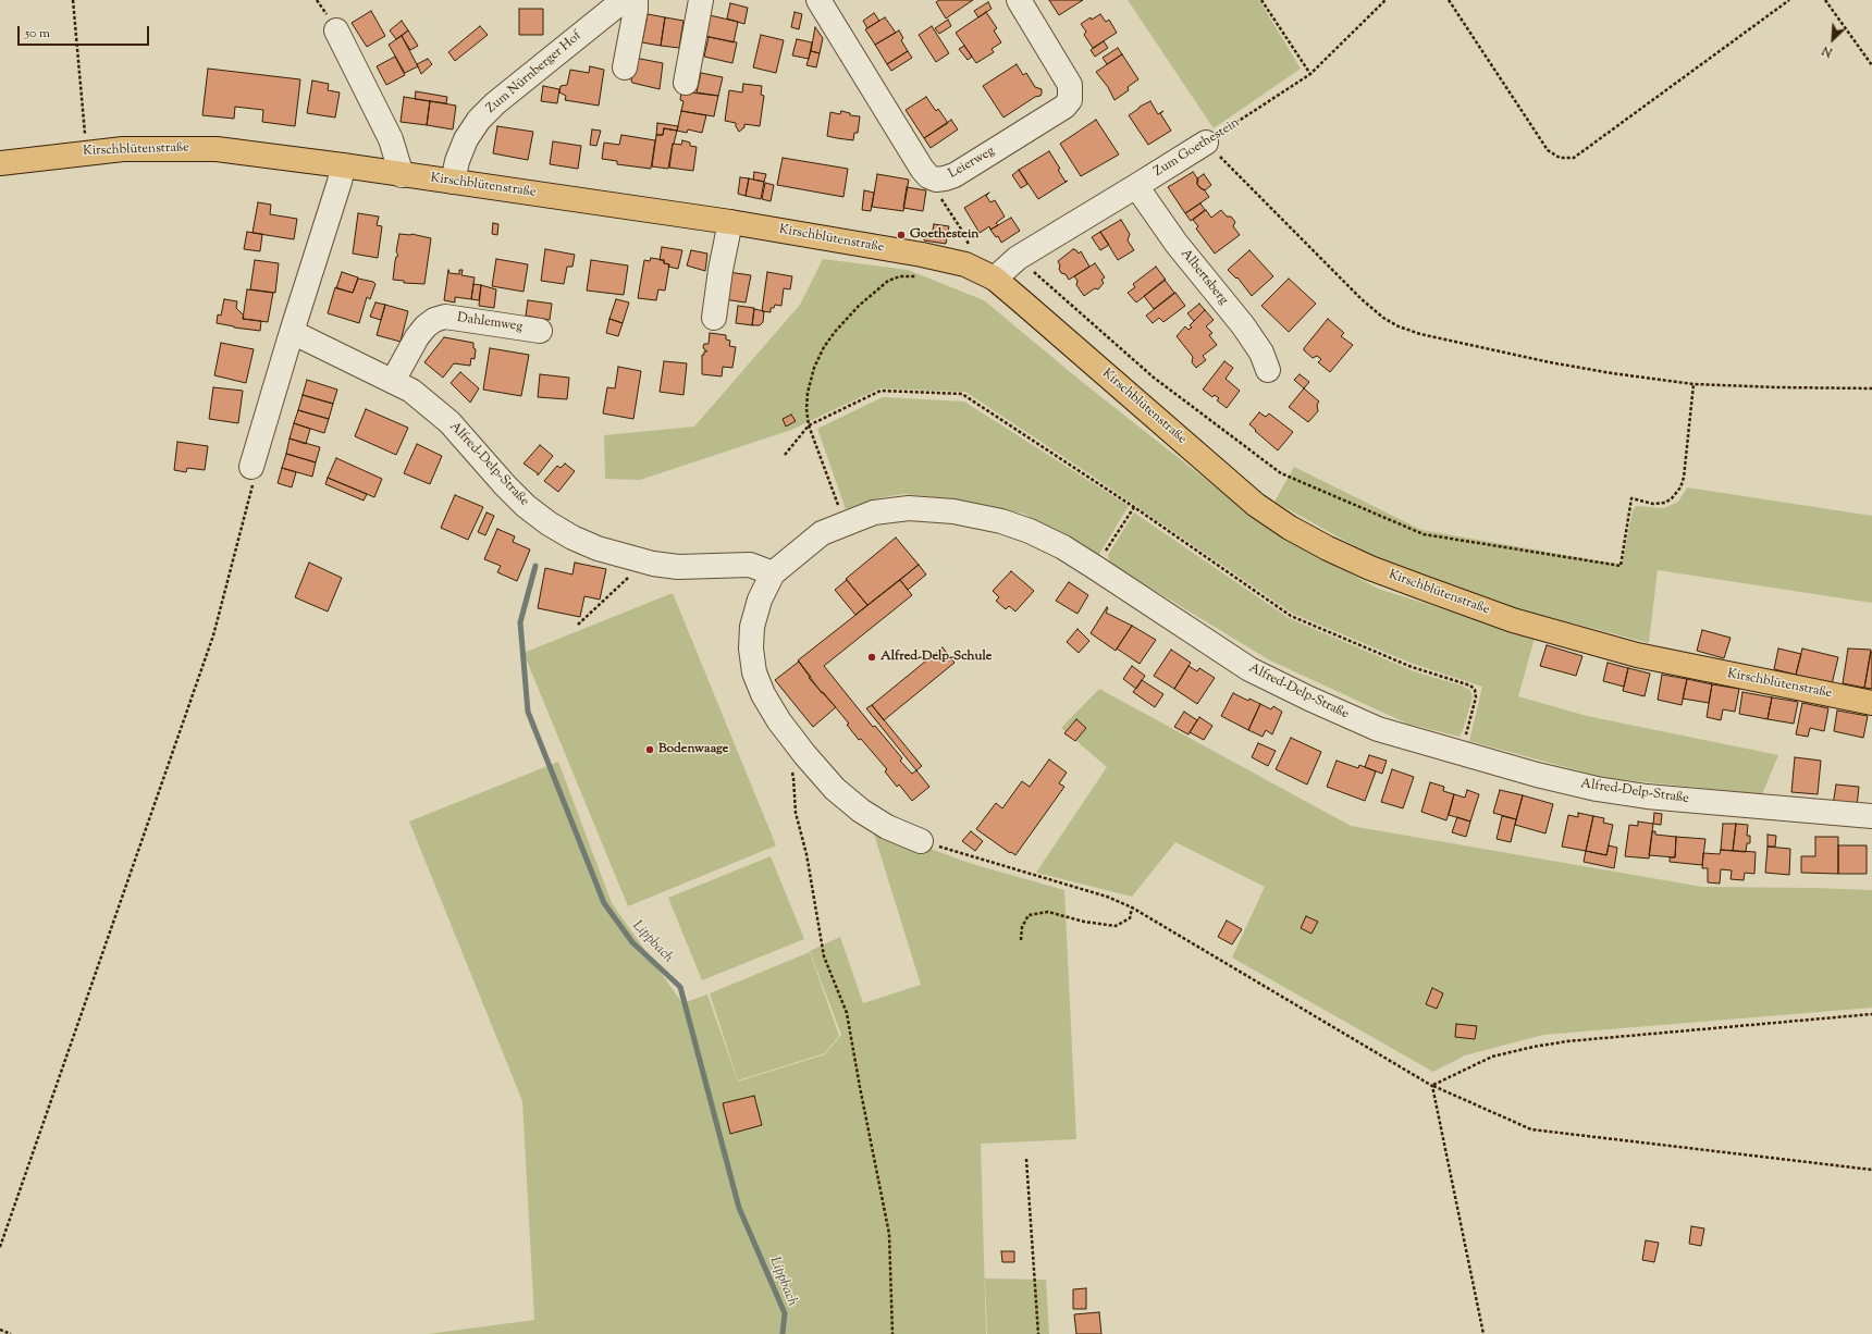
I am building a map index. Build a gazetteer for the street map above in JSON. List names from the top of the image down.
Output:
{
  "streets": {
    "main road": ["Kirschblütenstraße"],
    "street": [
      "Zum Nürnberger Hof",
      "Zum Goethestein",
      "Leierweg",
      "Albertsberg",
      "Dahlemweg",
      "Alfred-Delp-Straße"
    ]
  },
  "crossings": [
    ["Zum Nürnberger Hof", "Kirschblütenstraße"],
    ["Zum Goethestein", "Kirschblütenstraße"],
    ["Zum Goethestein", "Albertsberg"],
    ["Dahlemweg", "Alfred-Delp-Straße"]
  ],
  "water": ["Lippbach"],
  "places": ["Goethestein", "Alfred-Delp-Schule", "Bodenwaage"],
  "scale_bar": "50 m",
  "north": "bottom left"
}
